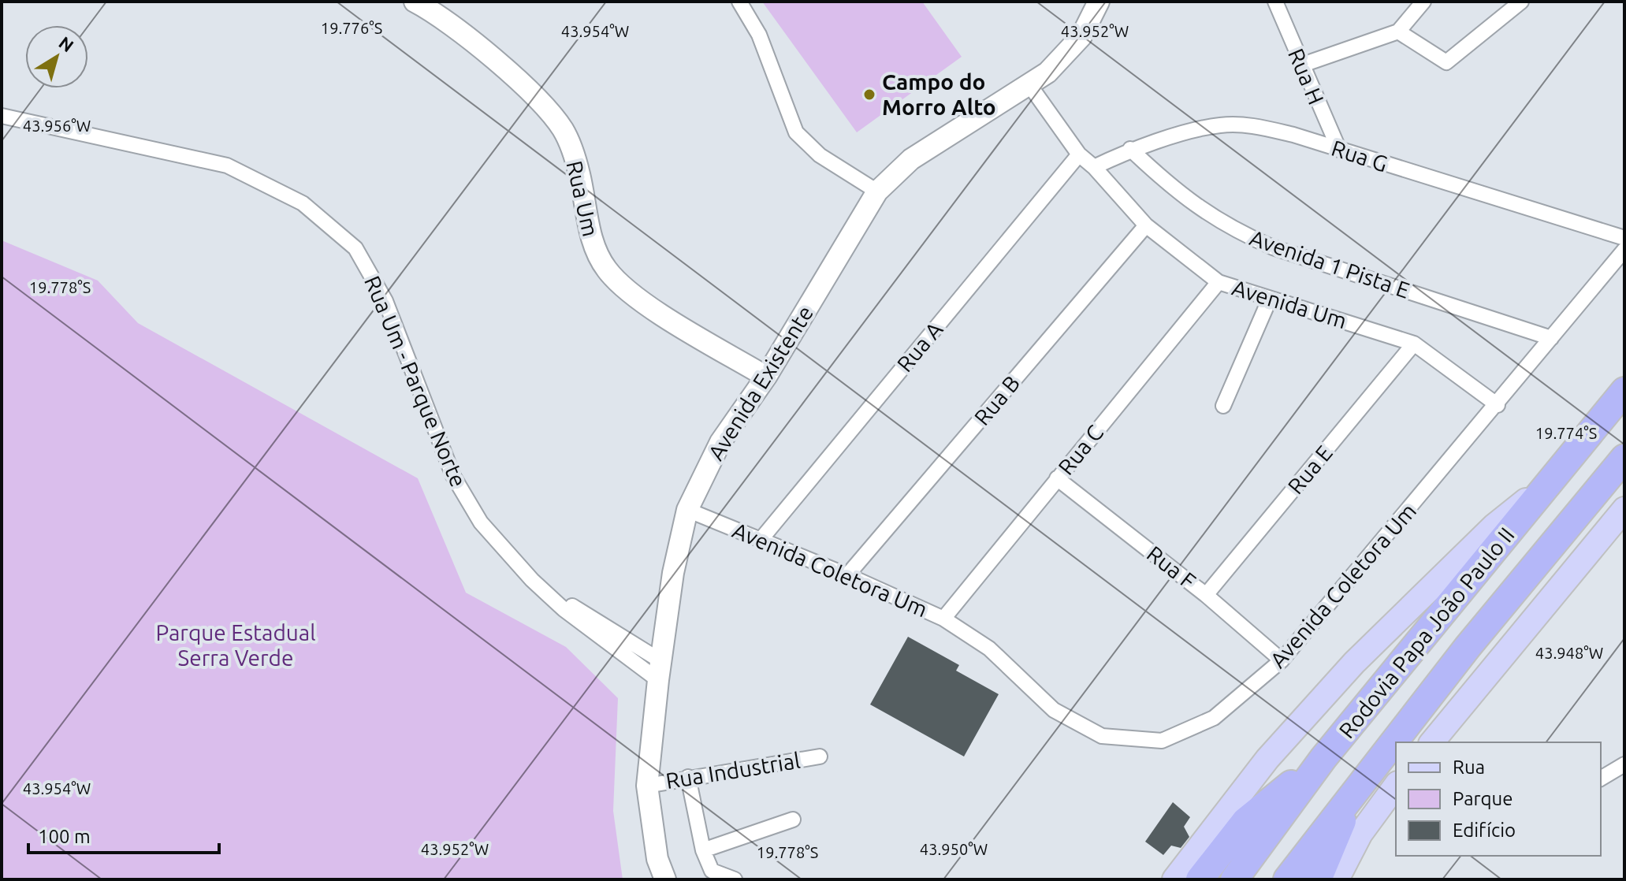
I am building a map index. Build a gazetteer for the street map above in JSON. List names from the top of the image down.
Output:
{
  "streets": {
    "highway": ["Rodovia Papa João Paulo II"],
    "street": [
      "Rua H",
      "Rua G",
      "Rua Um",
      "Avenida 1 Pista E",
      "Avenida Um",
      "Rua A",
      "Rua Um - Parque Norte",
      "Avenida Existente",
      "Rua B",
      "Rua C",
      "Rua E",
      "Rua F",
      "Avenida Coletora Um",
      "Rua Industrial"
    ]
  },
  "crossings": [
    ["Rua H", "Rua G"],
    ["Rua G", "Avenida 1 Pista E"],
    ["Rua G", "Avenida Um"],
    ["Rua Um", "Avenida Existente"],
    ["Avenida 1 Pista E", "Avenida Coletora Um"],
    ["Avenida Um", "Rua A"],
    ["Avenida Um", "Avenida Existente"],
    ["Avenida Um", "Rua B"],
    ["Avenida Um", "Rua C"],
    ["Avenida Um", "Rua E"],
    ["Avenida Um", "Avenida Coletora Um"],
    ["Rua A", "Avenida Coletora Um"],
    ["Rua Um - Parque Norte", "Avenida Existente"],
    ["Avenida Existente", "Avenida Coletora Um"],
    ["Avenida Existente", "Rua Industrial"],
    ["Rua B", "Avenida Coletora Um"],
    ["Rua C", "Rua F"],
    ["Rua C", "Avenida Coletora Um"],
    ["Rua E", "Rua F"],
    ["Rua F", "Avenida Coletora Um"]
  ],
  "parks": ["Parque Estadual Serra Verde"],
  "places": ["Campo do Morro Alto"],
  "legend": ["Rua", "Parque", "Edifício"],
  "scale_bar": "100 m",
  "north": "top right",
  "coordinates": [
    "19.776°S",
    "43.954°W",
    "43.952°W",
    "43.956°W",
    "19.778°S",
    "19.774°S",
    "43.948°W",
    "43.950°W"
  ]
}
